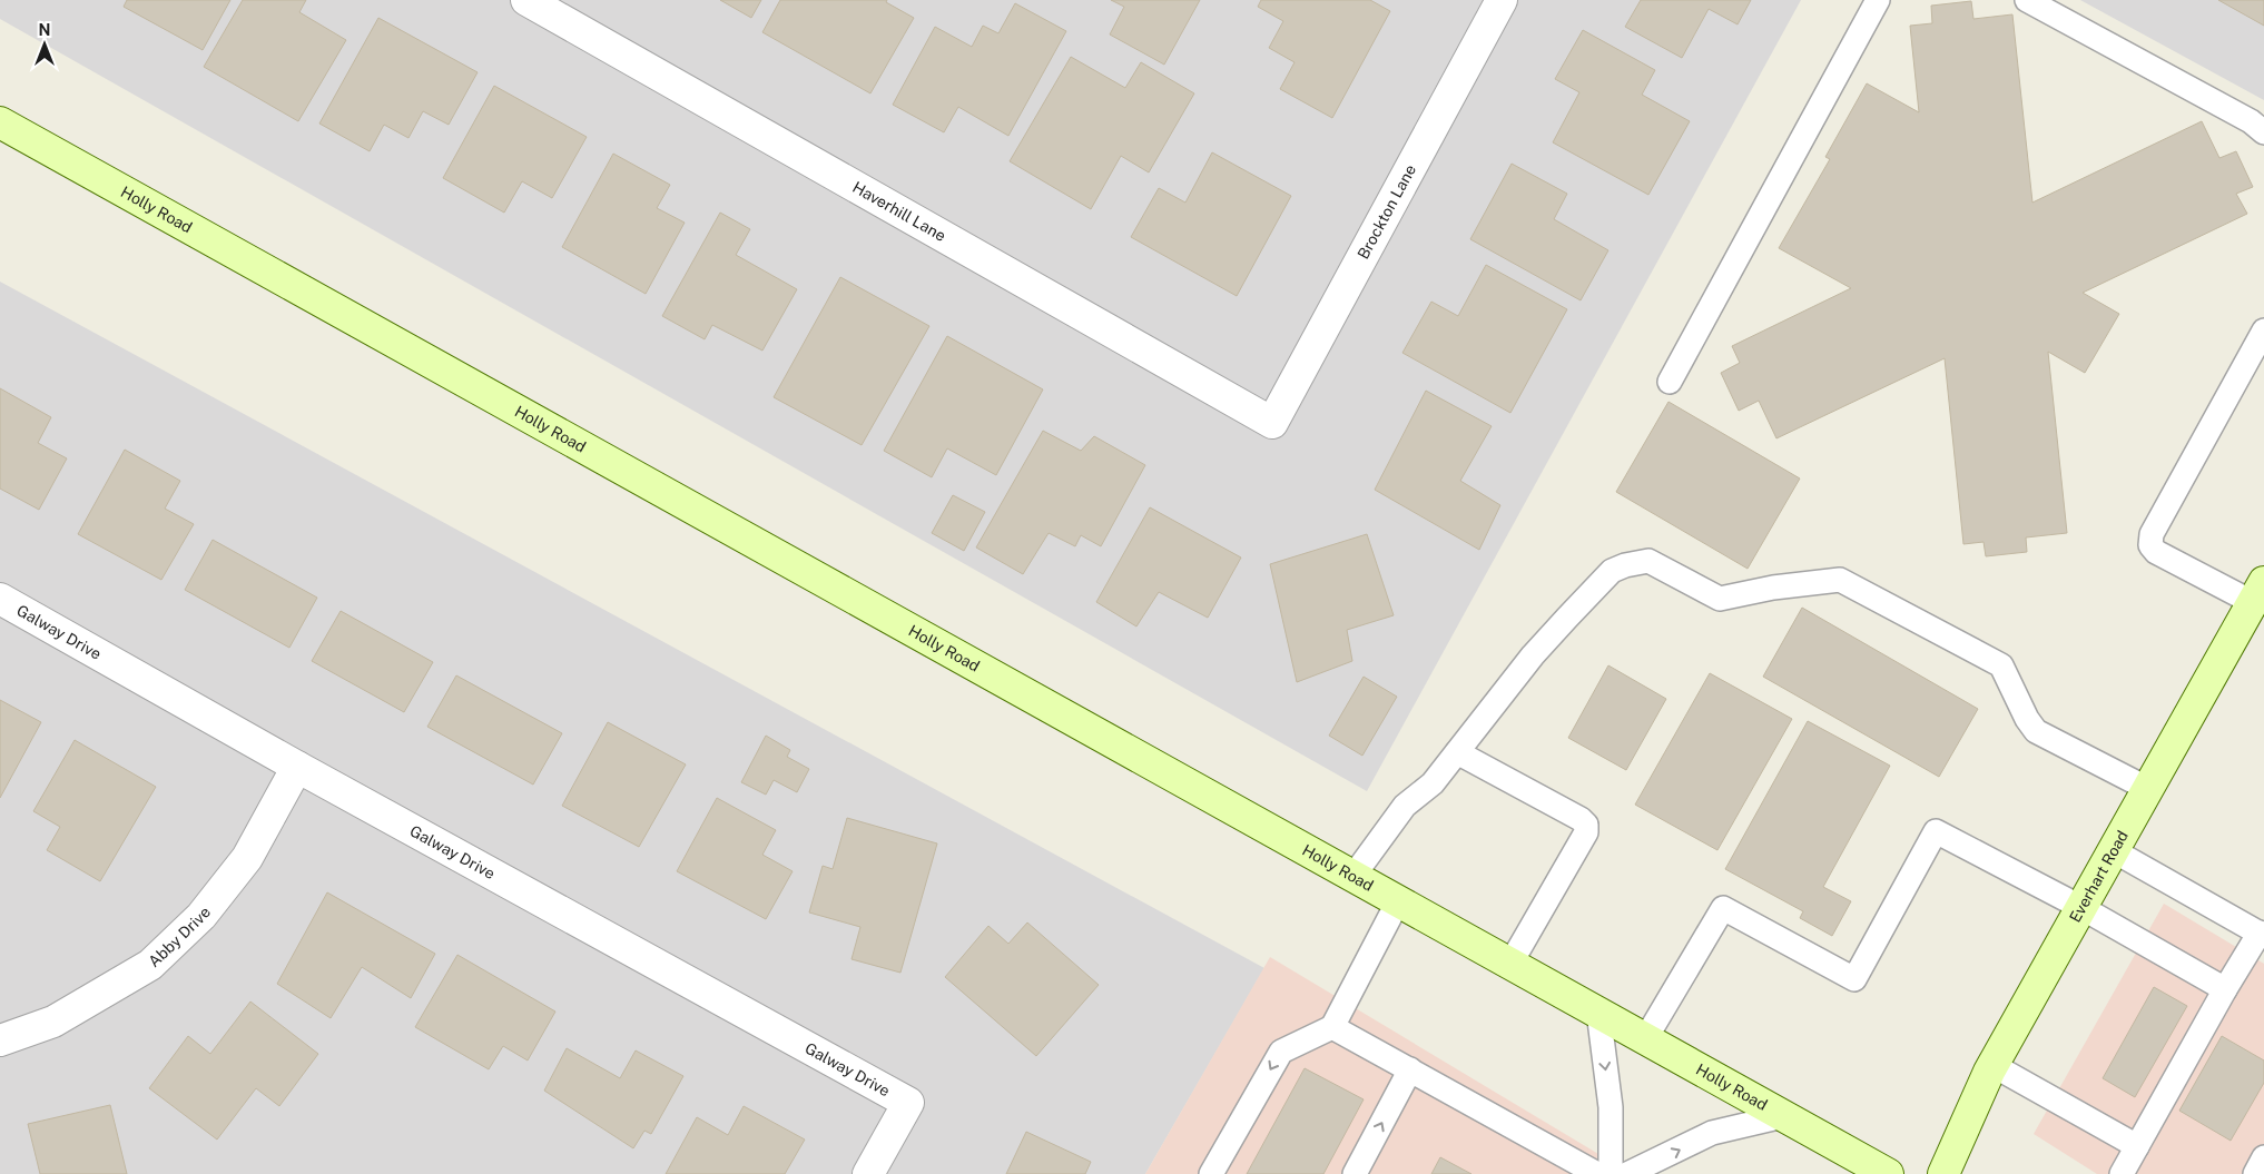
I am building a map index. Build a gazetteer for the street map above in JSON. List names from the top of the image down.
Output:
{
  "streets": {
    "main road": ["Holly Road", "Everhart Road"],
    "street": [
      "Haverhill Lane",
      "Brockton Lane",
      "Galway Drive",
      "Abby Drive"
    ]
  },
  "crossings": [
    ["Haverhill Lane", "Brockton Lane"],
    ["Galway Drive", "Abby Drive"]
  ],
  "north": "top"
}
